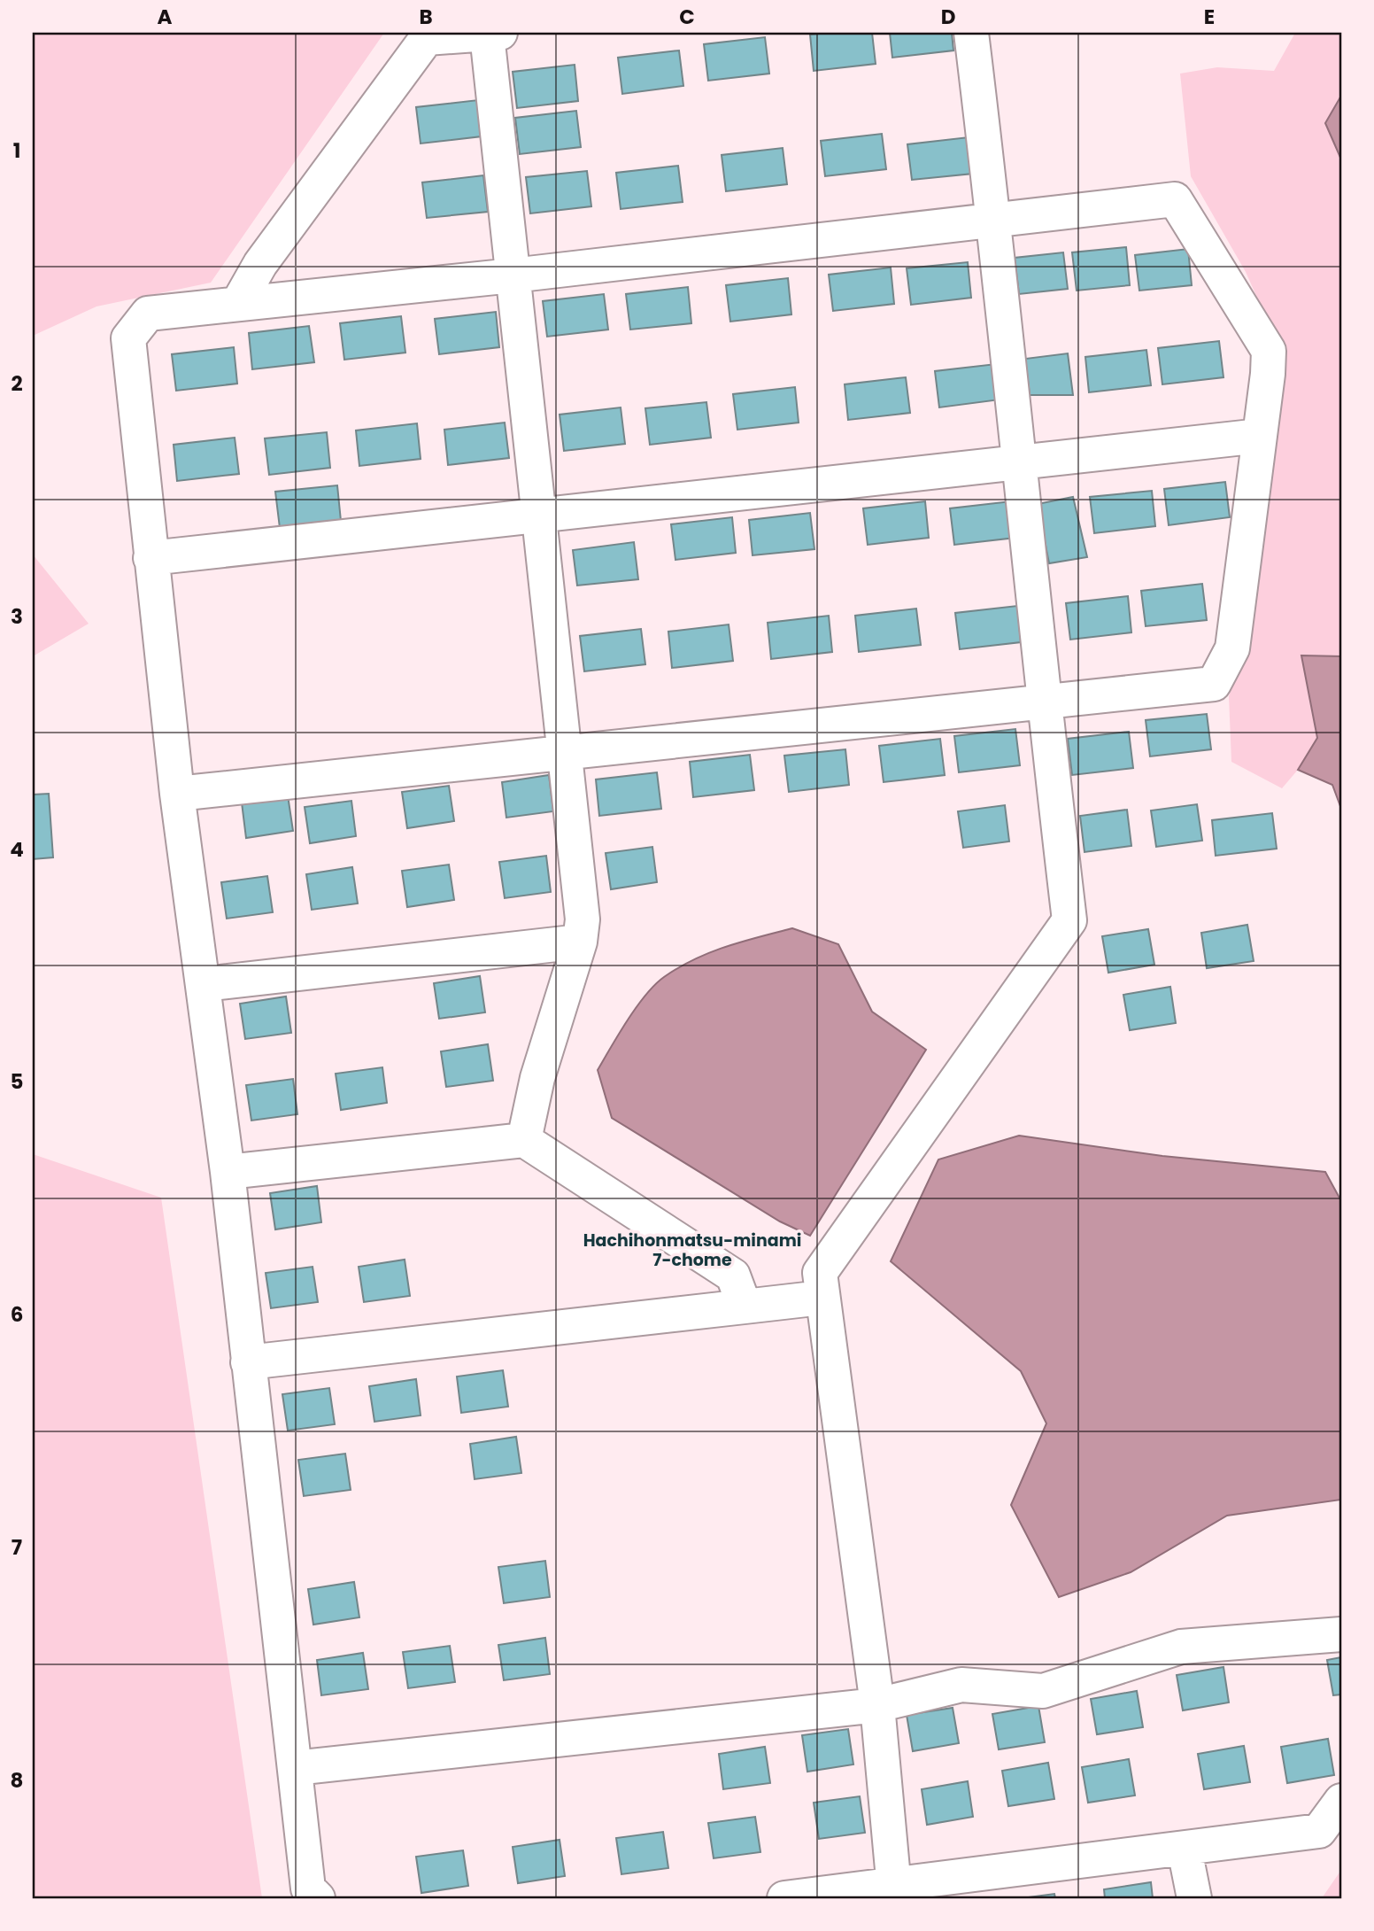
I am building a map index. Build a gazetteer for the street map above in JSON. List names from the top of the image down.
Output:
{
  "districts": ["Hachihonmatsu-minami 7-chome"],
  "grid": {
    "columns": [
      "A",
      "B",
      "C",
      "D",
      "E"
    ],
    "rows": [
      "1",
      "2",
      "3",
      "4",
      "5",
      "6",
      "7",
      "8"
    ]
  }
}
